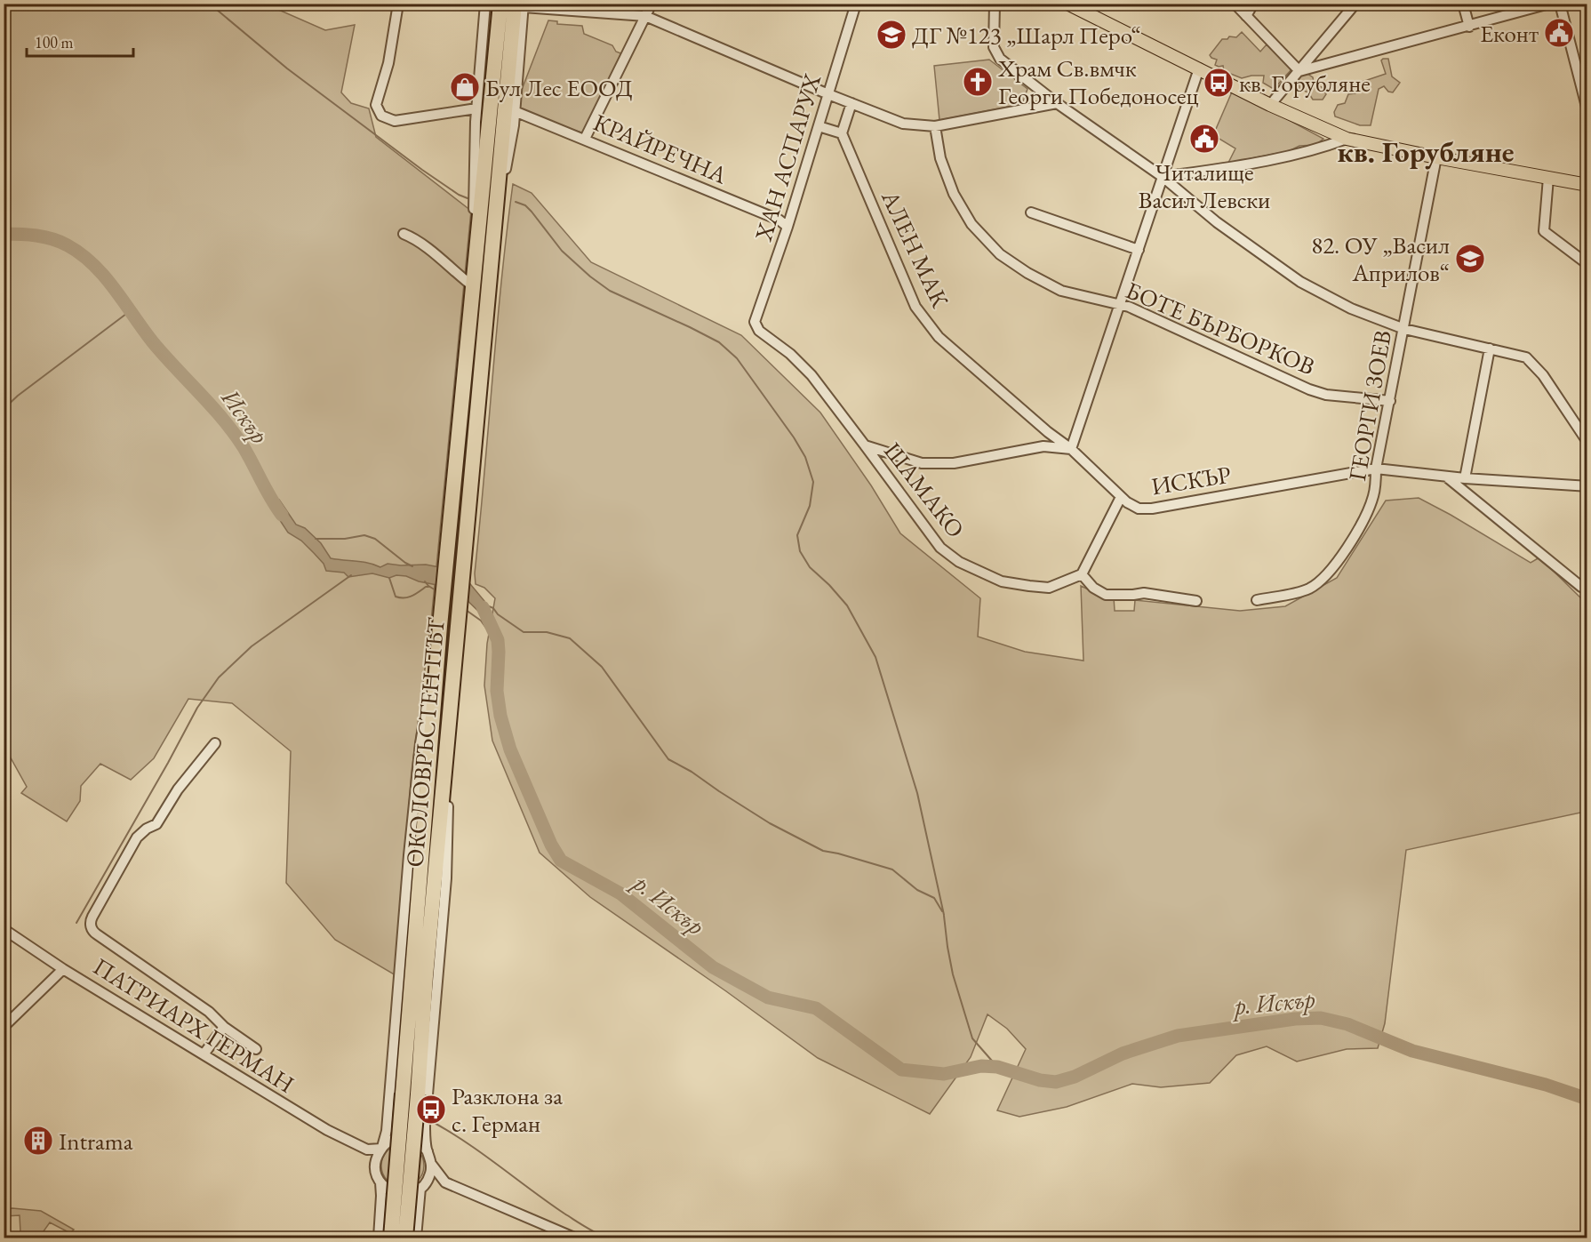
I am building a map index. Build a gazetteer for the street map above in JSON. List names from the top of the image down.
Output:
{
  "streets": {
    "highway": ["ОКОЛОВРЪСТЕН ПЪТ"],
    "street": [
      "КРАЙРЕЧНА",
      "ХАН АСПАРУХ",
      "АЛЕН МАК",
      "БОТЕ БЪРБОРКОВ",
      "ГЕОРГИ ЗОЕВ",
      "ИСКЪР",
      "ШАМАКО",
      "ПАТРИАРХ ГЕРМАН"
    ]
  },
  "crossings": [
    ["КРАЙРЕЧНА", "ХАН АСПАРУХ"],
    ["КРАЙРЕЧНА", "ОКОЛОВРЪСТЕН ПЪТ"],
    ["ХАН АСПАРУХ", "ШАМАКО"],
    ["АЛЕН МАК", "ИСКЪР"],
    ["БОТЕ БЪРБОРКОВ", "ГЕОРГИ ЗОЕВ"],
    ["ГЕОРГИ ЗОЕВ", "ИСКЪР"]
  ],
  "districts": ["кв. Горубляне"],
  "water": ["Искър", "р. Искър"],
  "places": {
    "public building": ["Еконт", "Читалище Васил Левски"],
    "school or university": ["ДГ №123 „Шарл Перо“", "82. ОУ „Васил Априлов“"],
    "church": ["Храм Св.вмчк Георги Победоносец"],
    "bus stop": ["кв. Горубляне", "Разклона за с. Герман"],
    "shop": ["Бул Лес ЕООД"],
    "building": ["Intrama"]
  },
  "scale_bar": "100 m"
}
